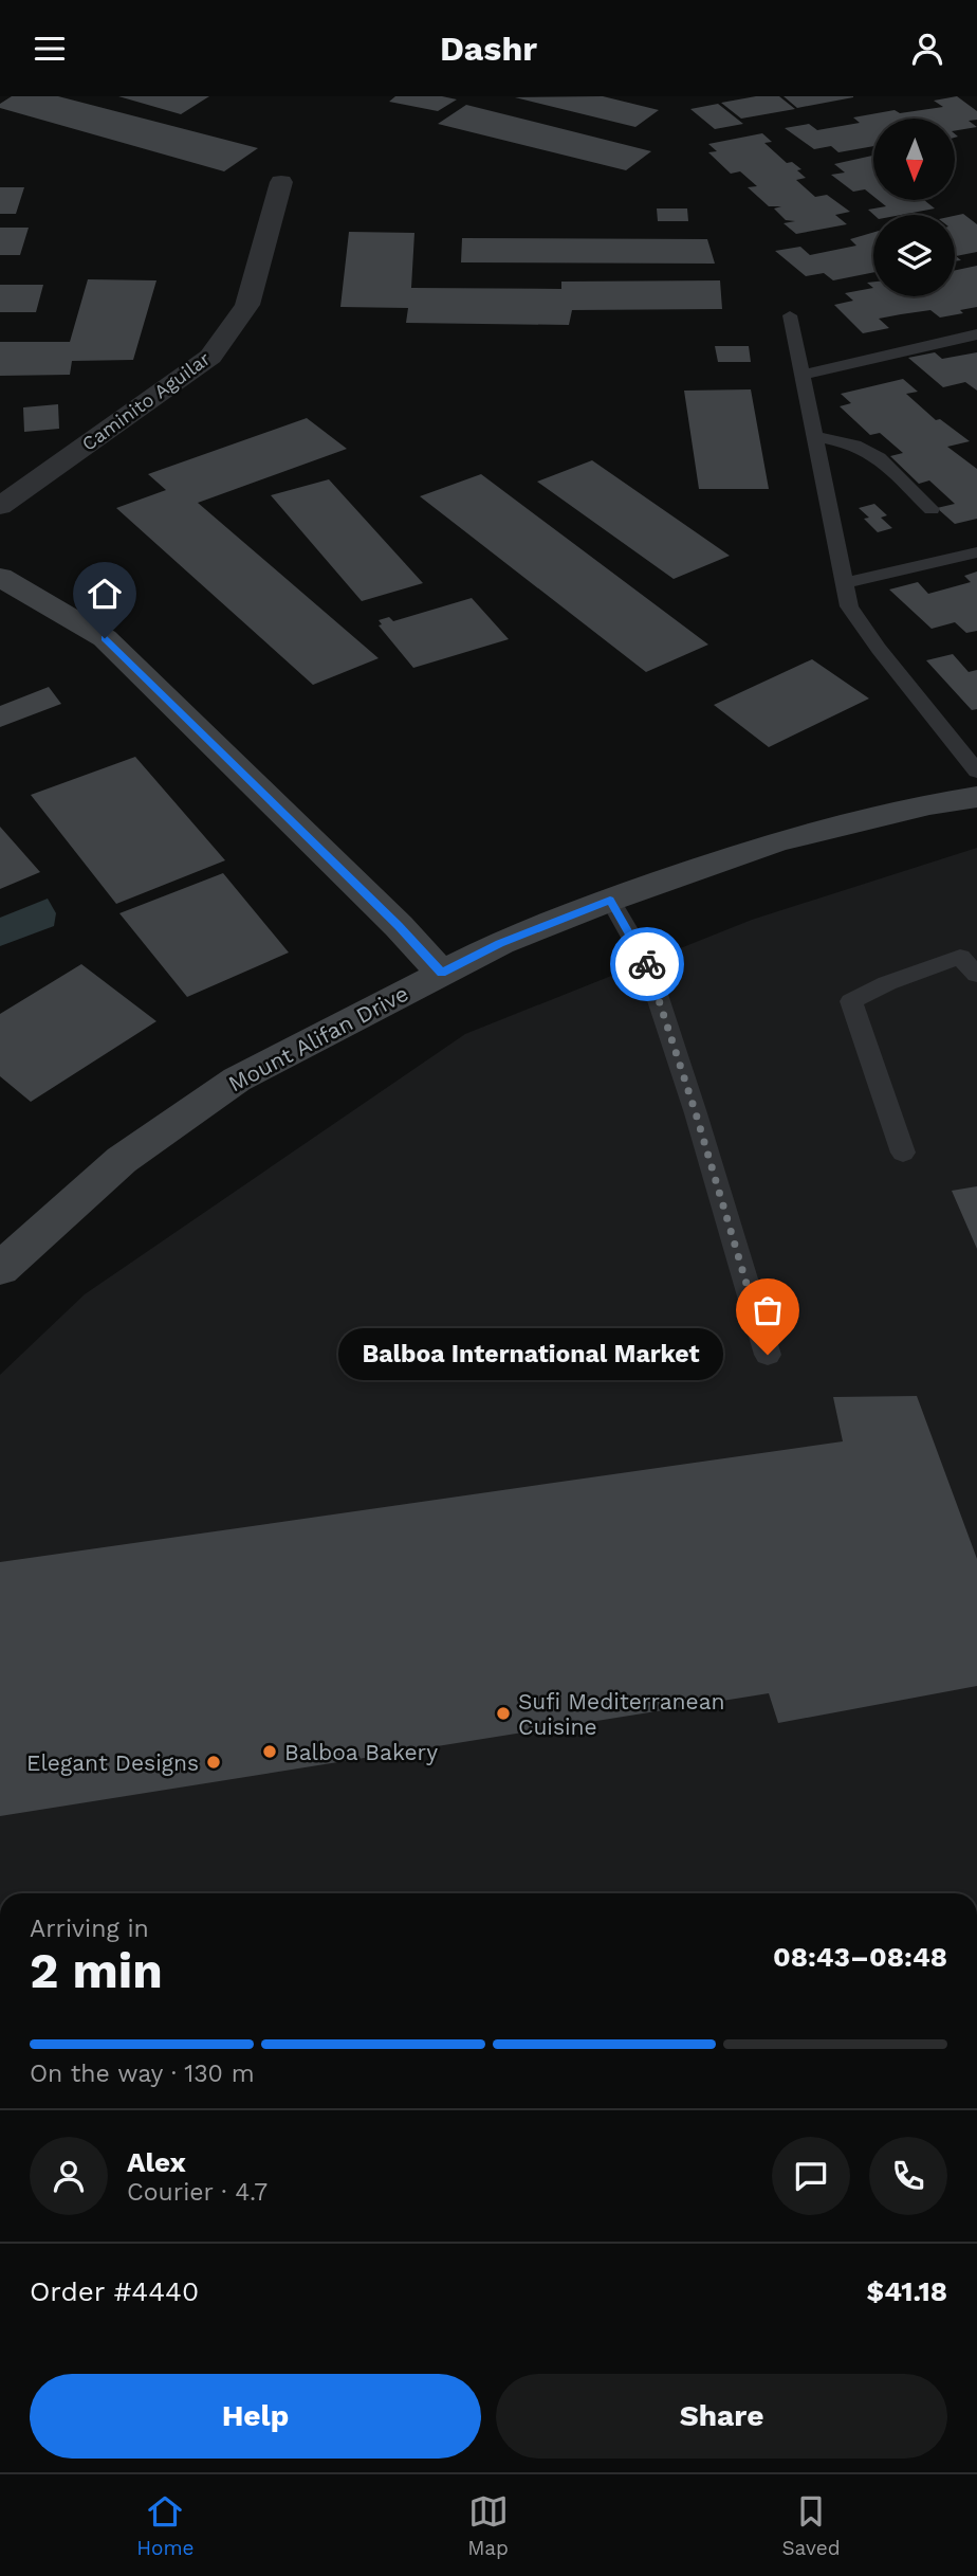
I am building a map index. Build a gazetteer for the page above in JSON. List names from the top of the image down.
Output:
{
  "streets": {
    "main road": ["Mount Alifan Drive"],
    "street": ["Caminito Aguilar"]
  },
  "places": [
    "Balboa International Market",
    "Sufi Mediterranean Cuisine",
    "Balboa Bakery",
    "Elegant Designs"
  ],
  "north": "bottom",
  "page": {
    "header": "Dashr",
    "bubble": "Balboa International Market",
    "heading": ["2 min", "Arriving in", "08:43–08:48"],
    "panel": [
      "Alex",
      "Courier · 4.7",
      "Order #4440",
      "$41.18"
    ],
    "bar": "On the way · 130 m",
    "buttons": ["Help", "Share"],
    "tabs": ["Home", "Map", "Saved"]
  }
}
